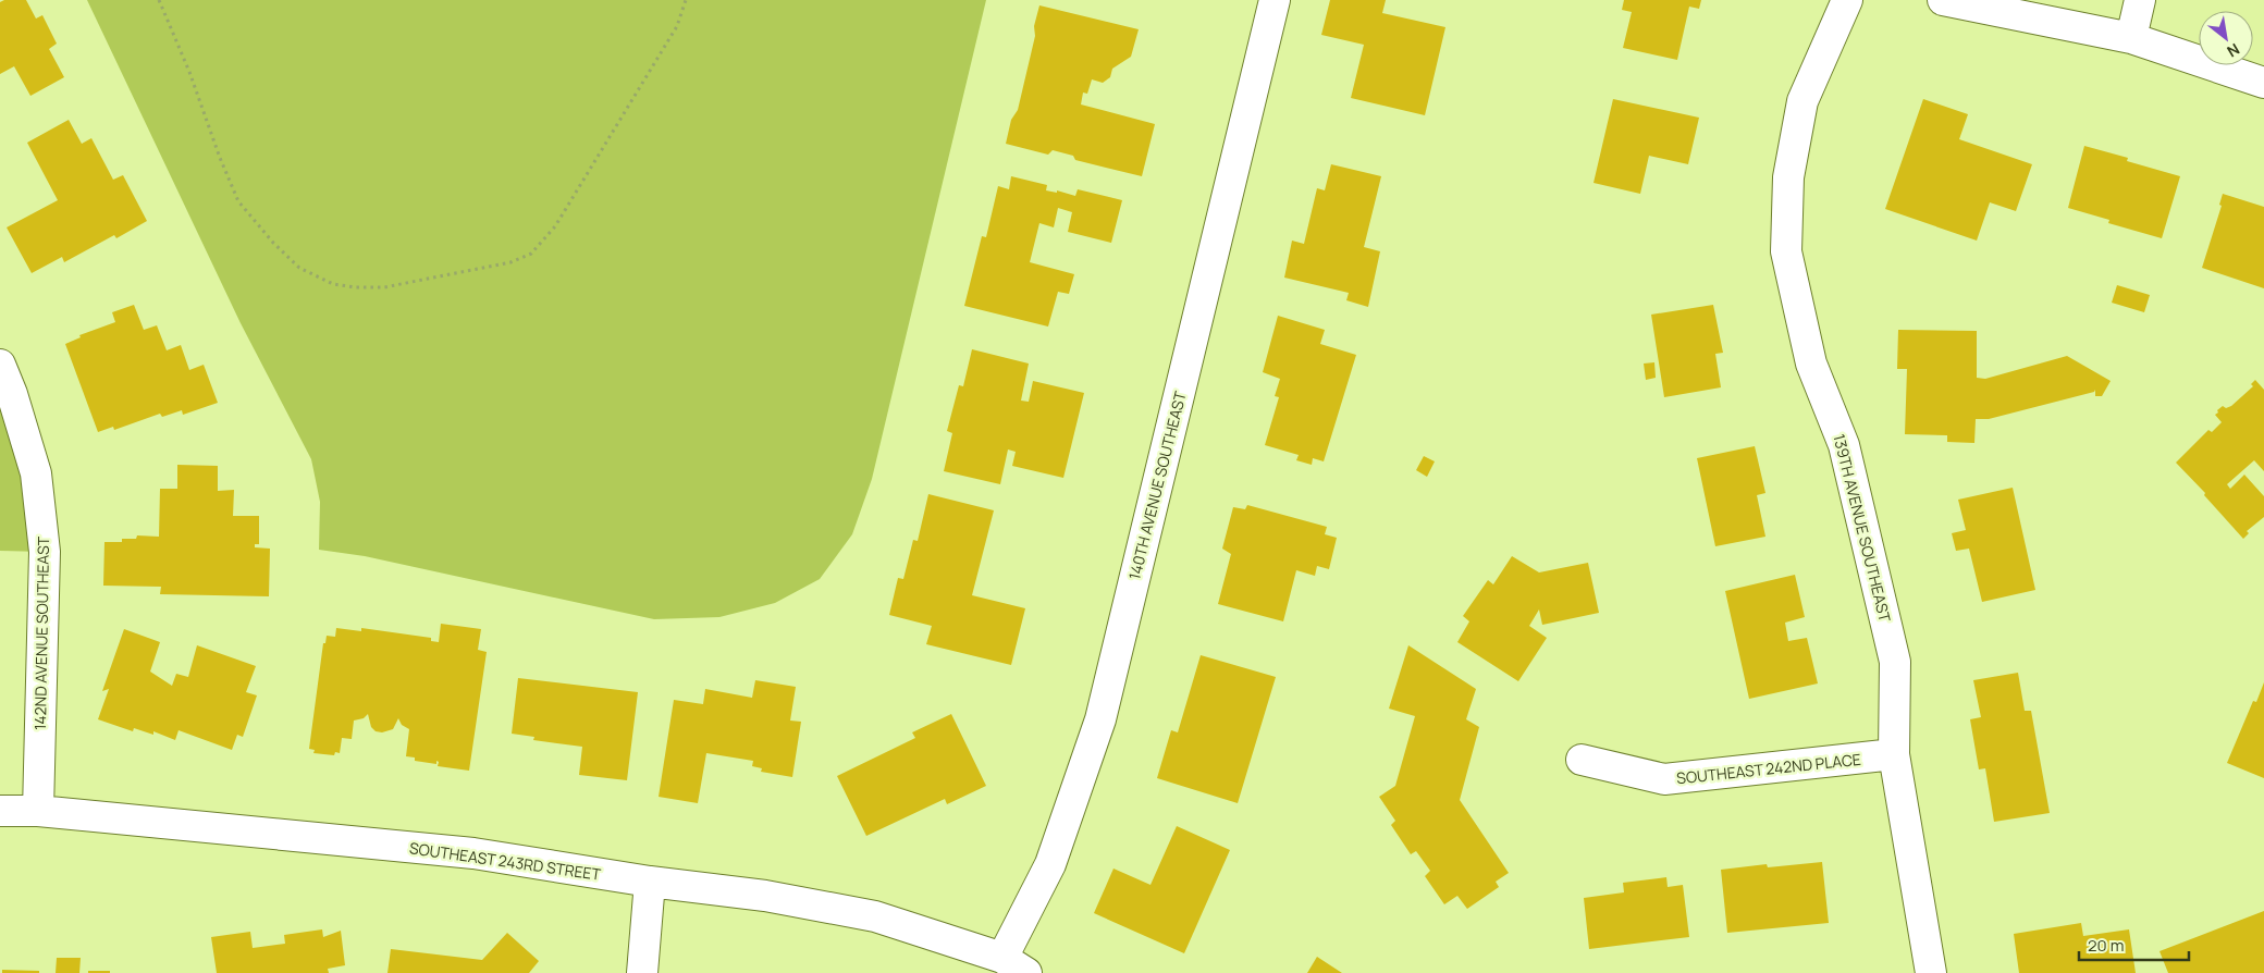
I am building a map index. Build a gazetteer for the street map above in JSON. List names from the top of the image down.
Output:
{
  "streets": {
    "street": [
      "140TH AVENUE SOUTHEAST",
      "139TH AVENUE SOUTHEAST",
      "142ND AVENUE SOUTHEAST",
      "SOUTHEAST 242ND PLACE",
      "SOUTHEAST 243RD STREET"
    ]
  },
  "crossings": [
    ["140TH AVENUE SOUTHEAST", "SOUTHEAST 243RD STREET"],
    ["139TH AVENUE SOUTHEAST", "SOUTHEAST 242ND PLACE"],
    ["142ND AVENUE SOUTHEAST", "SOUTHEAST 243RD STREET"]
  ],
  "scale_bar": "20 m",
  "north": "bottom right"
}
